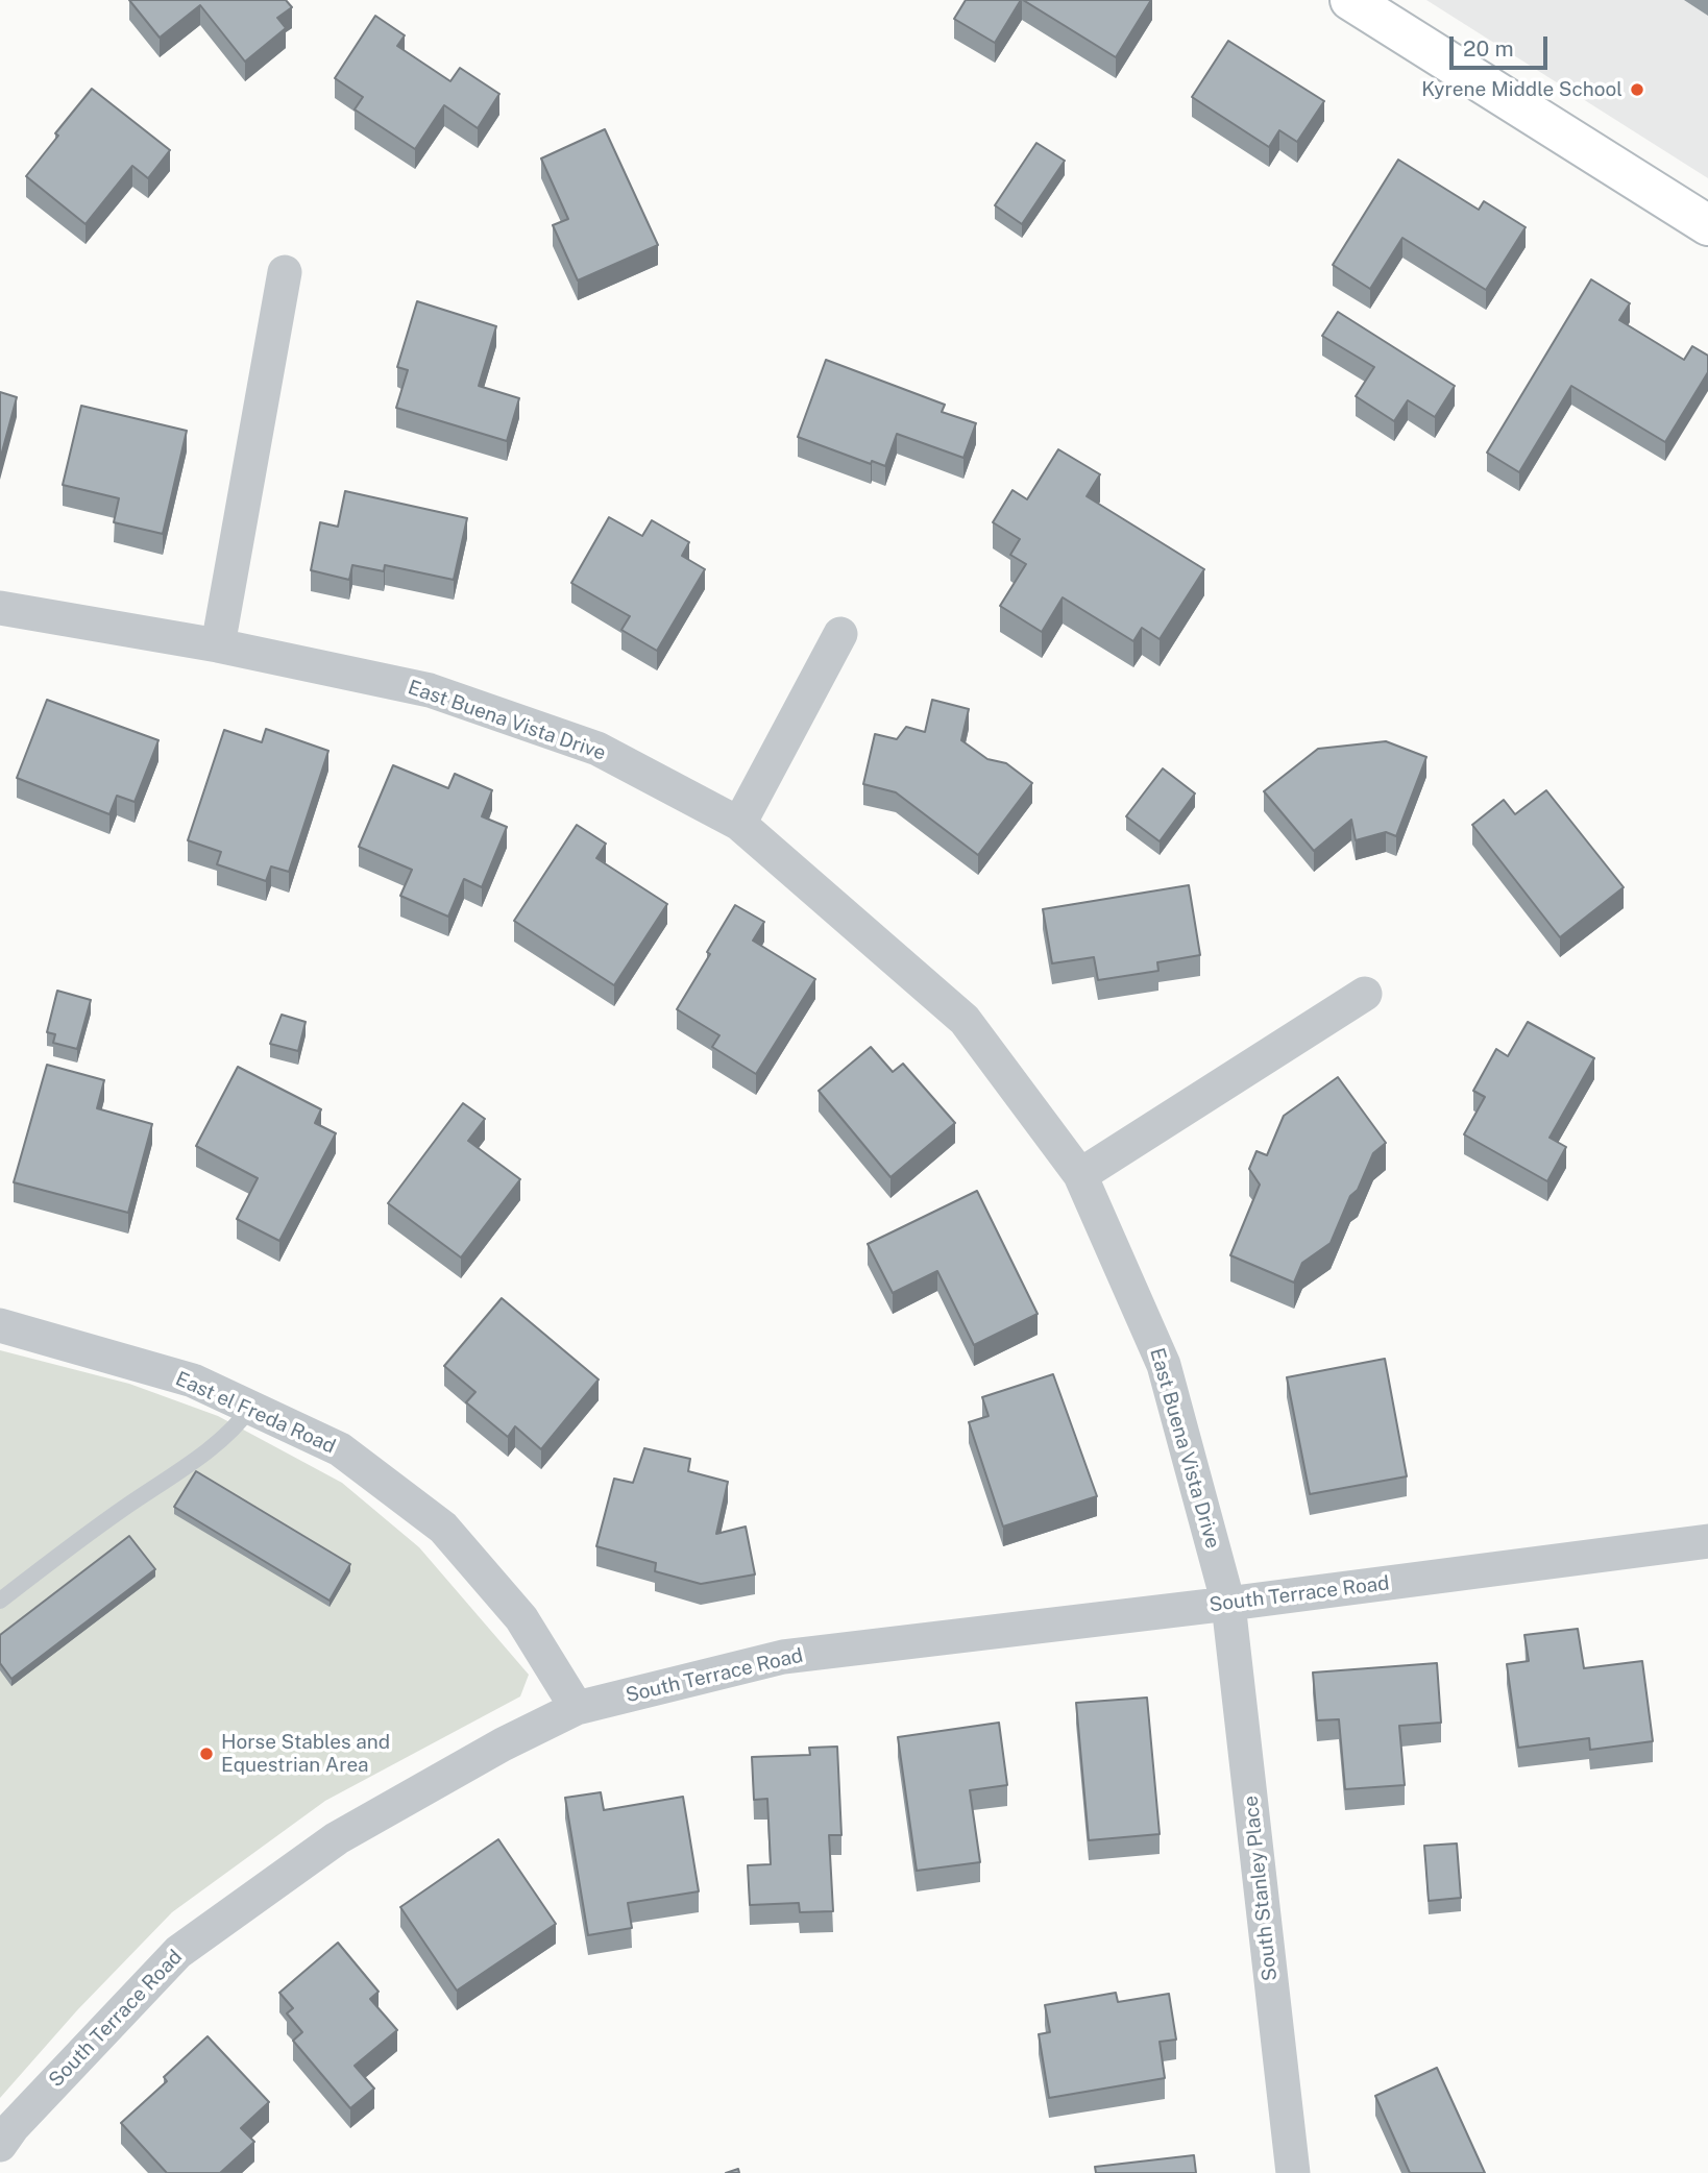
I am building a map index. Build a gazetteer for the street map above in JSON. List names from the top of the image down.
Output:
{
  "streets": {
    "street": [
      "East Buena Vista Drive",
      "East el Freda Road",
      "South Terrace Road",
      "South Stanley Place"
    ]
  },
  "crossings": [
    ["East Buena Vista Drive", "South Terrace Road"],
    ["East Buena Vista Drive", "South Stanley Place"],
    ["East el Freda Road", "South Terrace Road"],
    ["South Terrace Road", "South Stanley Place"]
  ],
  "places": ["Kyrene Middle School", "Horse Stables and Equestrian Area"],
  "scale_bar": "20 m"
}
